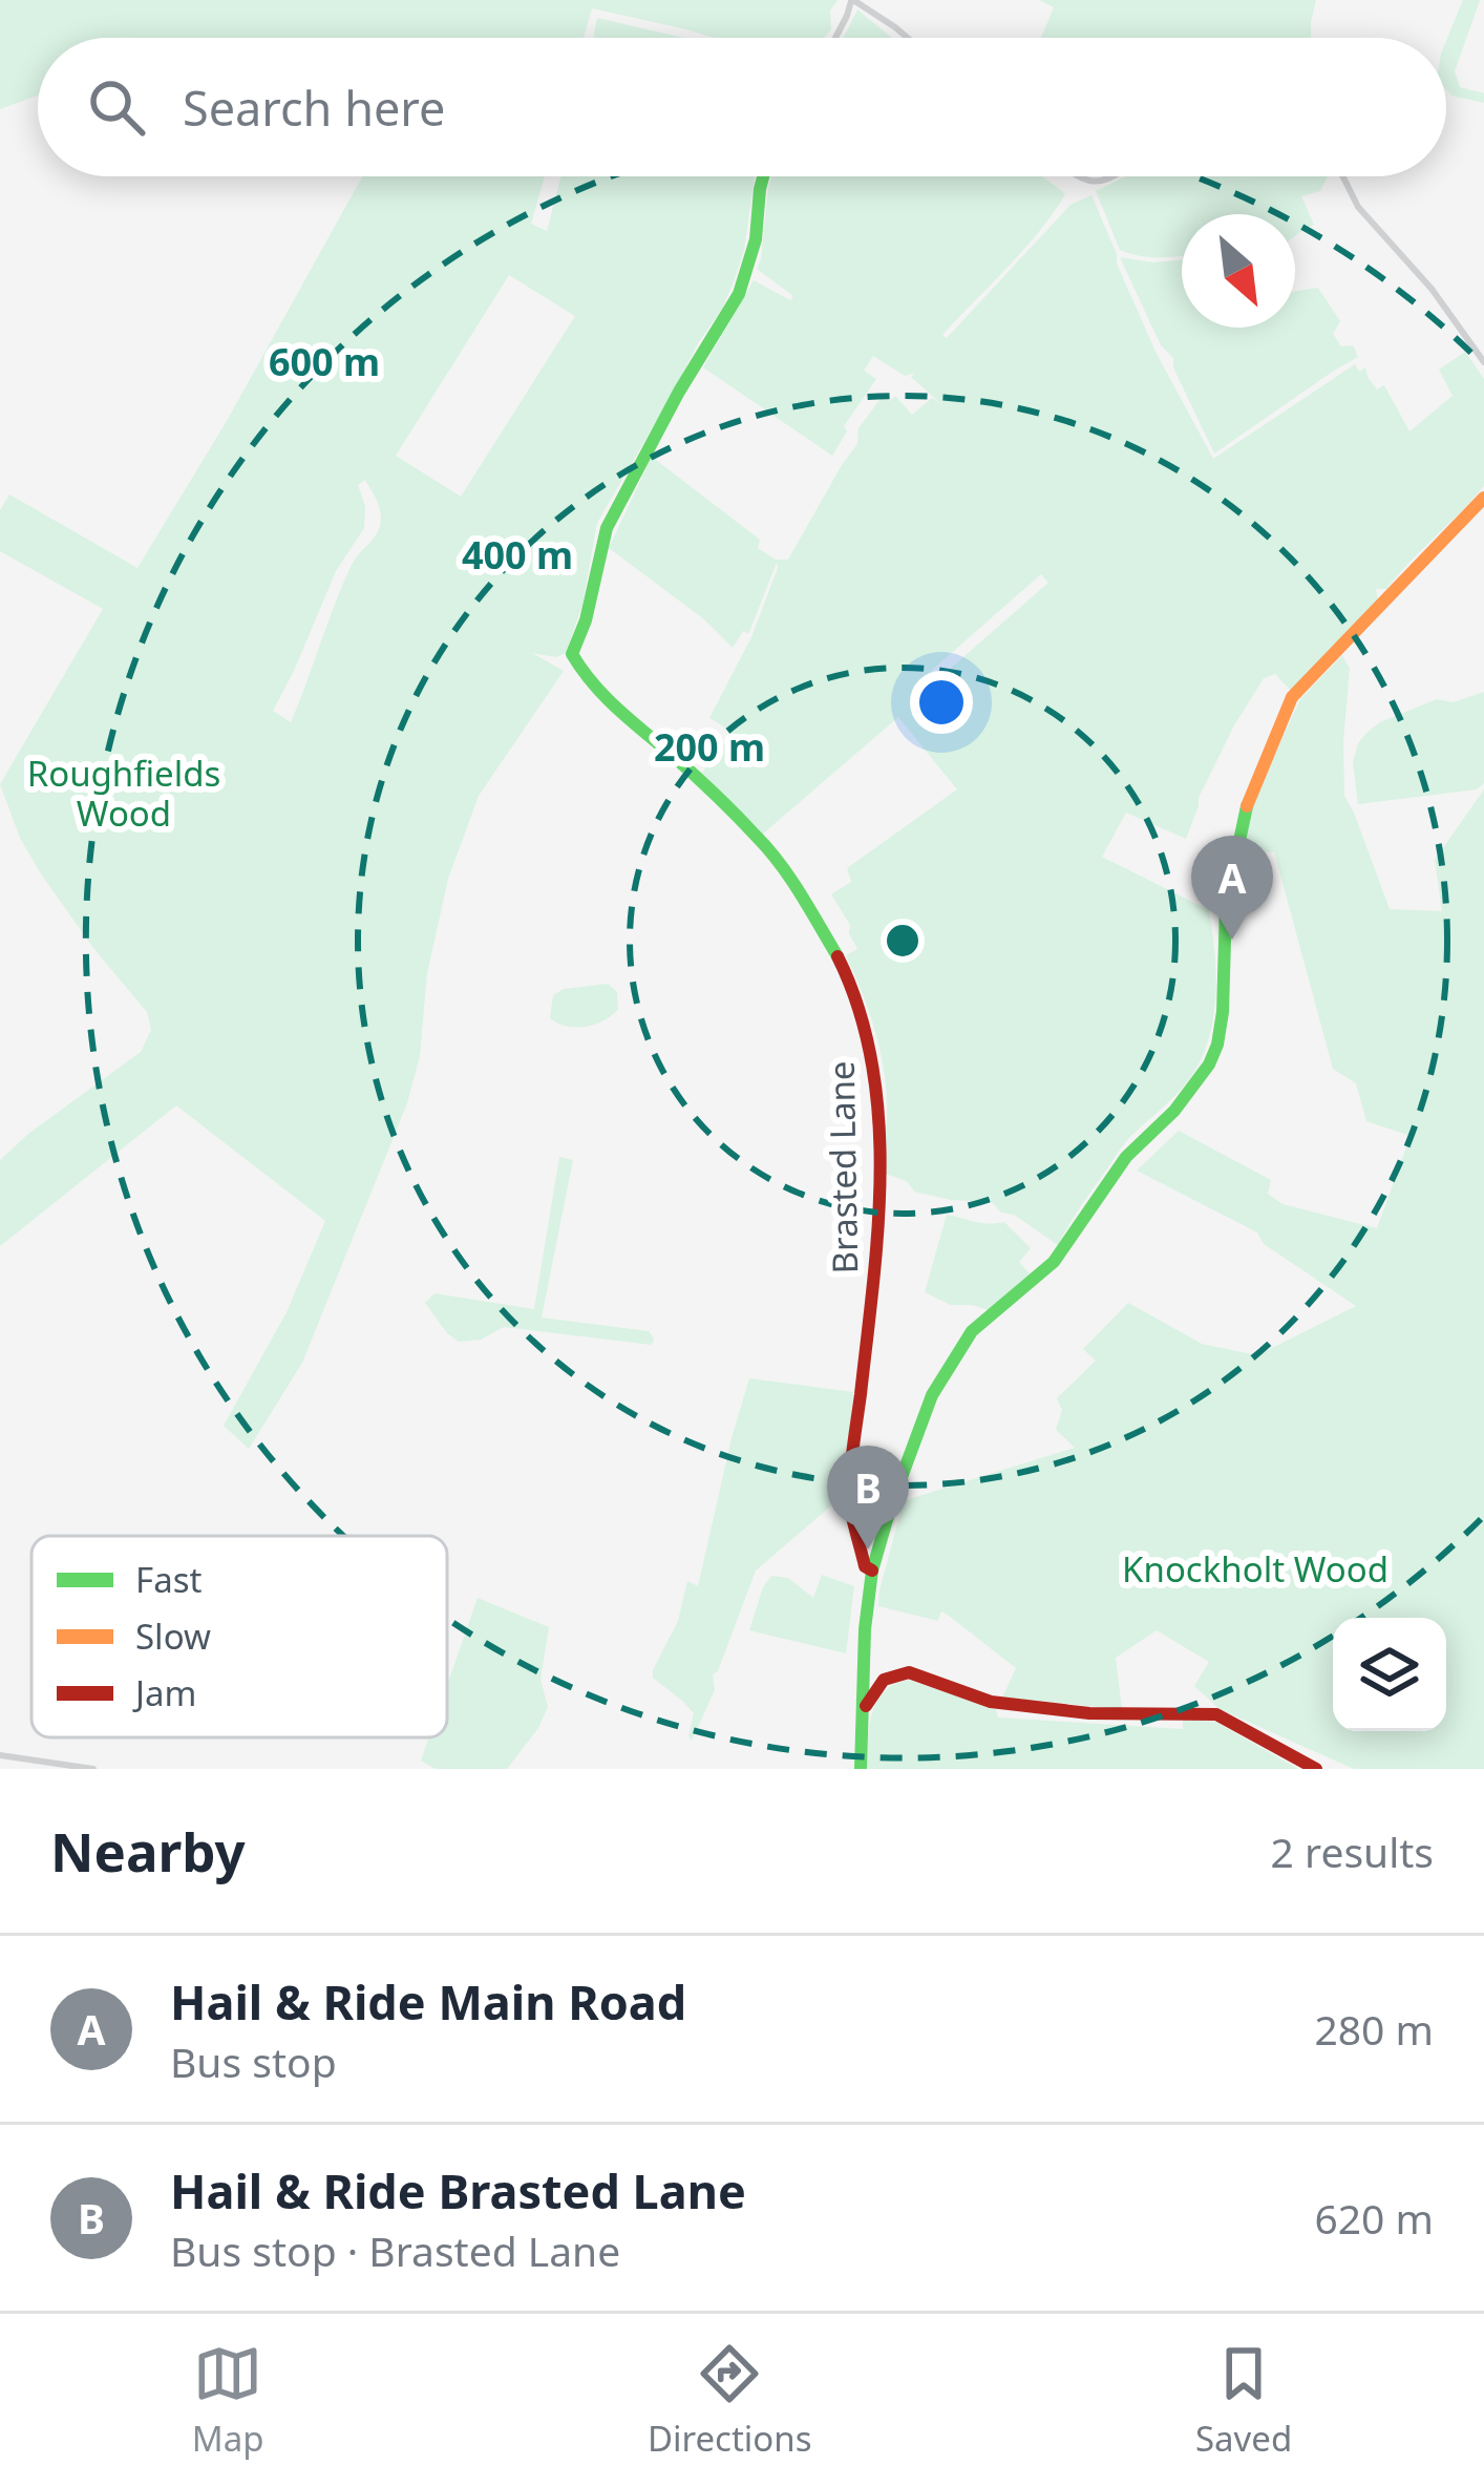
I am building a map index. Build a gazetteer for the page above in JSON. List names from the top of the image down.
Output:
{
  "streets": {
    "street": ["Brasted Lane"]
  },
  "parks": ["Roughfields Wood", "Knockholt Wood"],
  "legend": ["Fast", "Slow", "Jam"],
  "north": "bottom right",
  "page": {
    "search": "Search here",
    "pins": ["A", "B"],
    "heading": ["Nearby", "2 results"],
    "list": [
      {
        "mark": "A",
        "name": "Hail & Ride Main Road",
        "note": "Bus stop",
        "value": "280 m"
      },
      {
        "mark": "B",
        "name": "Hail & Ride Brasted Lane",
        "note": "Bus stop · Brasted Lane",
        "value": "620 m"
      }
    ],
    "nav": ["Map", "Directions", "Saved"]
  },
  "rings": ["600 m", "400 m", "200 m"]
}
